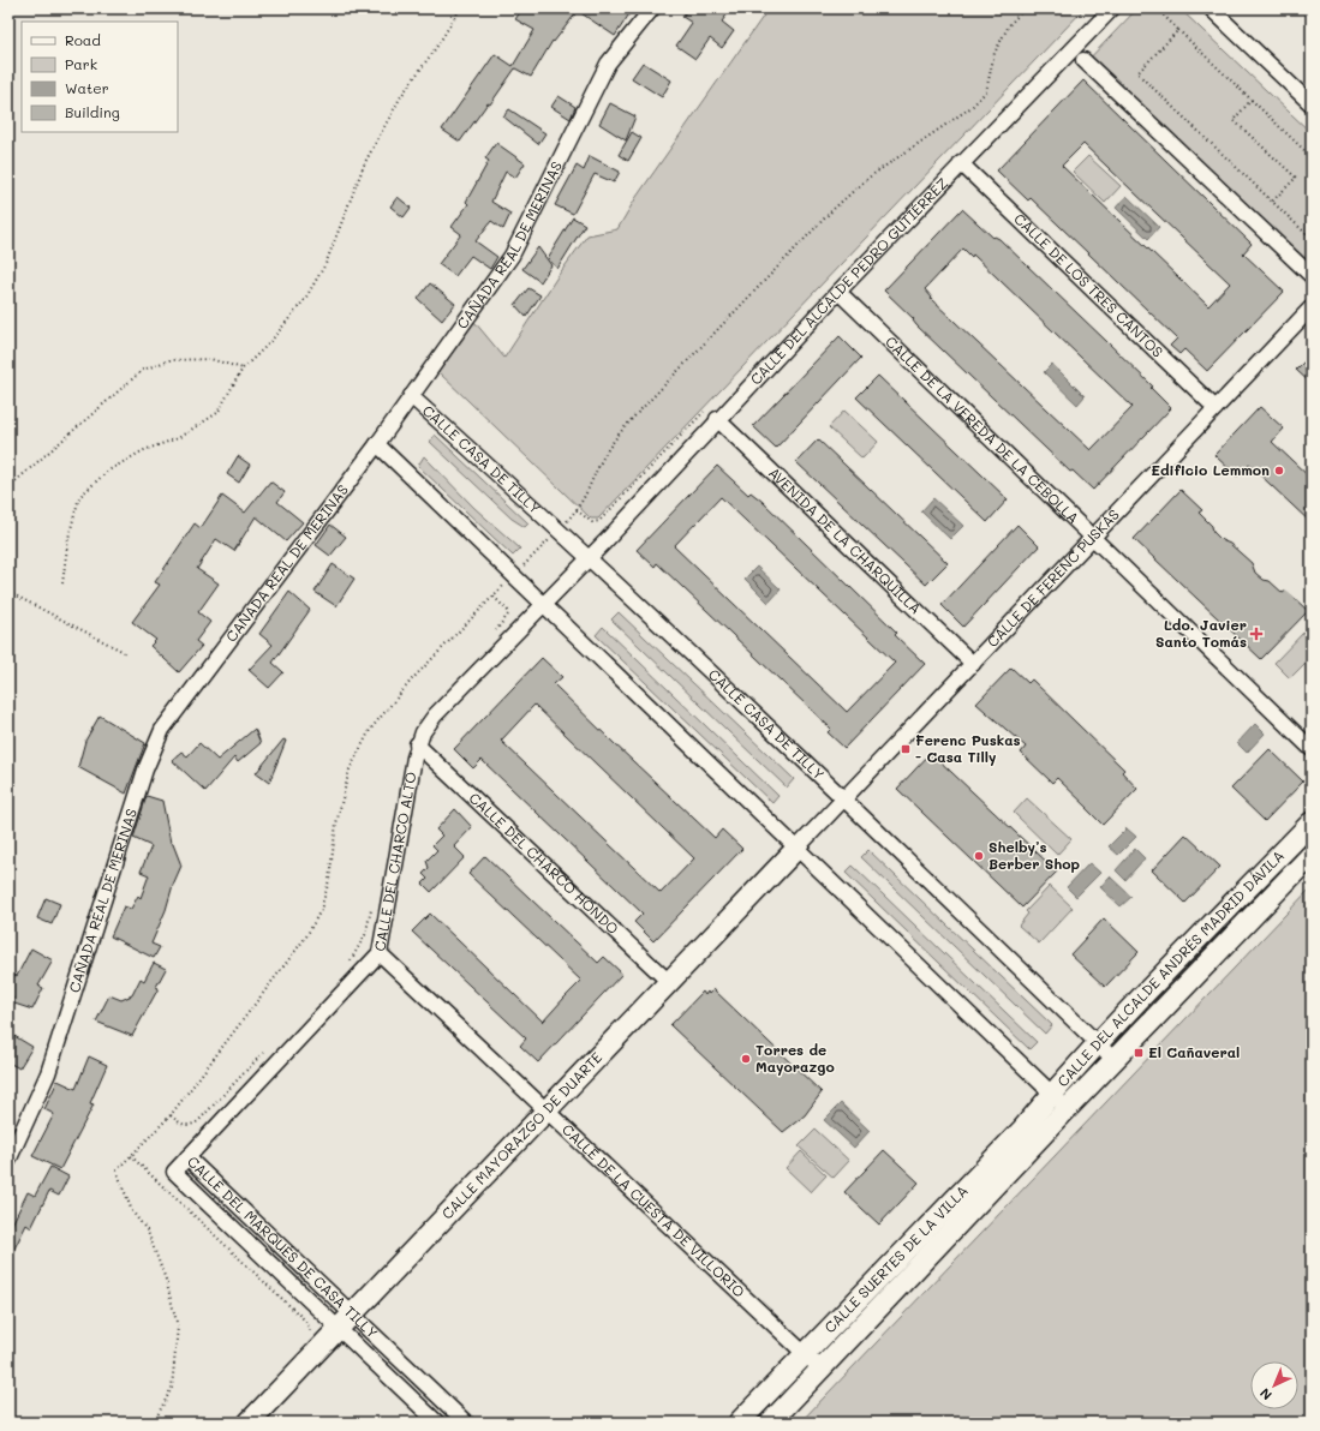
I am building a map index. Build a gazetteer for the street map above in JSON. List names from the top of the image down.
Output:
{
  "streets": {
    "main road": ["CALLE DEL ALCALDE ANDRÉS MADRID DÁVILA", "CALLE MAYORAZGO DE DUARTE", "CALLE SUERTES DE LA VILLA"],
    "street": [
      "CAÑADA REAL DE MERINAS",
      "CALLE DEL ALCALDE PEDRO GUTIÉRREZ",
      "CALLE DE LOS TRES CANTOS",
      "CALLE DE LA VEREDA DE LA CEBOLLA",
      "CALLE CASA DE TILLY",
      "AVENIDA DE LA CHARQUILLA",
      "CALLE DE FERENC PUSKÁS",
      "CALLE DEL CHARCO ALTO",
      "CALLE DEL CHARCO HONDO",
      "CALLE DE LA CUESTA DE VILLORIO",
      "CALLE DEL MARQUÉS DE CASA TILLY"
    ]
  },
  "crossings": [
    ["CAÑADA REAL DE MERINAS", "CALLE CASA DE TILLY"],
    ["CALLE DEL ALCALDE PEDRO GUTIÉRREZ", "CALLE DE LOS TRES CANTOS"],
    ["CALLE DEL ALCALDE PEDRO GUTIÉRREZ", "CALLE DE LA VEREDA DE LA CEBOLLA"],
    ["CALLE DEL ALCALDE PEDRO GUTIÉRREZ", "CALLE CASA DE TILLY"],
    ["CALLE DEL ALCALDE PEDRO GUTIÉRREZ", "AVENIDA DE LA CHARQUILLA"],
    ["CALLE DEL ALCALDE PEDRO GUTIÉRREZ", "CALLE DEL CHARCO ALTO"],
    ["CALLE DE LOS TRES CANTOS", "CALLE DE FERENC PUSKÁS"],
    ["CALLE DE LA VEREDA DE LA CEBOLLA", "CALLE DE FERENC PUSKÁS"],
    ["CALLE CASA DE TILLY", "CALLE DE FERENC PUSKÁS"],
    ["CALLE CASA DE TILLY", "CALLE DEL CHARCO ALTO"],
    ["CALLE CASA DE TILLY", "CALLE DEL ALCALDE ANDRÉS MADRID DÁVILA"],
    ["AVENIDA DE LA CHARQUILLA", "CALLE DE FERENC PUSKÁS"],
    ["CALLE DE FERENC PUSKÁS", "CALLE MAYORAZGO DE DUARTE"],
    ["CALLE DEL CHARCO ALTO", "CALLE DEL CHARCO HONDO"],
    ["CALLE DEL CHARCO ALTO", "CALLE DE LA CUESTA DE VILLORIO"],
    ["CALLE DEL CHARCO ALTO", "CALLE DEL MARQUÉS DE CASA TILLY"],
    ["CALLE DEL CHARCO HONDO", "CALLE MAYORAZGO DE DUARTE"],
    ["CALLE DEL ALCALDE ANDRÉS MADRID DÁVILA", "CALLE SUERTES DE LA VILLA"],
    ["CALLE MAYORAZGO DE DUARTE", "CALLE DE LA CUESTA DE VILLORIO"],
    ["CALLE MAYORAZGO DE DUARTE", "CALLE DEL MARQUÉS DE CASA TILLY"],
    ["CALLE DE LA CUESTA DE VILLORIO", "CALLE SUERTES DE LA VILLA"]
  ],
  "places": {
    "other": ["Edificio Lemmon", "Shelby’s Berber Shop", "Torres de Mayorazgo"],
    "health": ["Ldo. Javier Santo Tomás"],
    "transit": ["Ferenc Puskas - Casa Tilly", "El Cañaveral"]
  },
  "legend": [
    "Road",
    "Park",
    "Water",
    "Building"
  ],
  "north": "bottom left"
}
